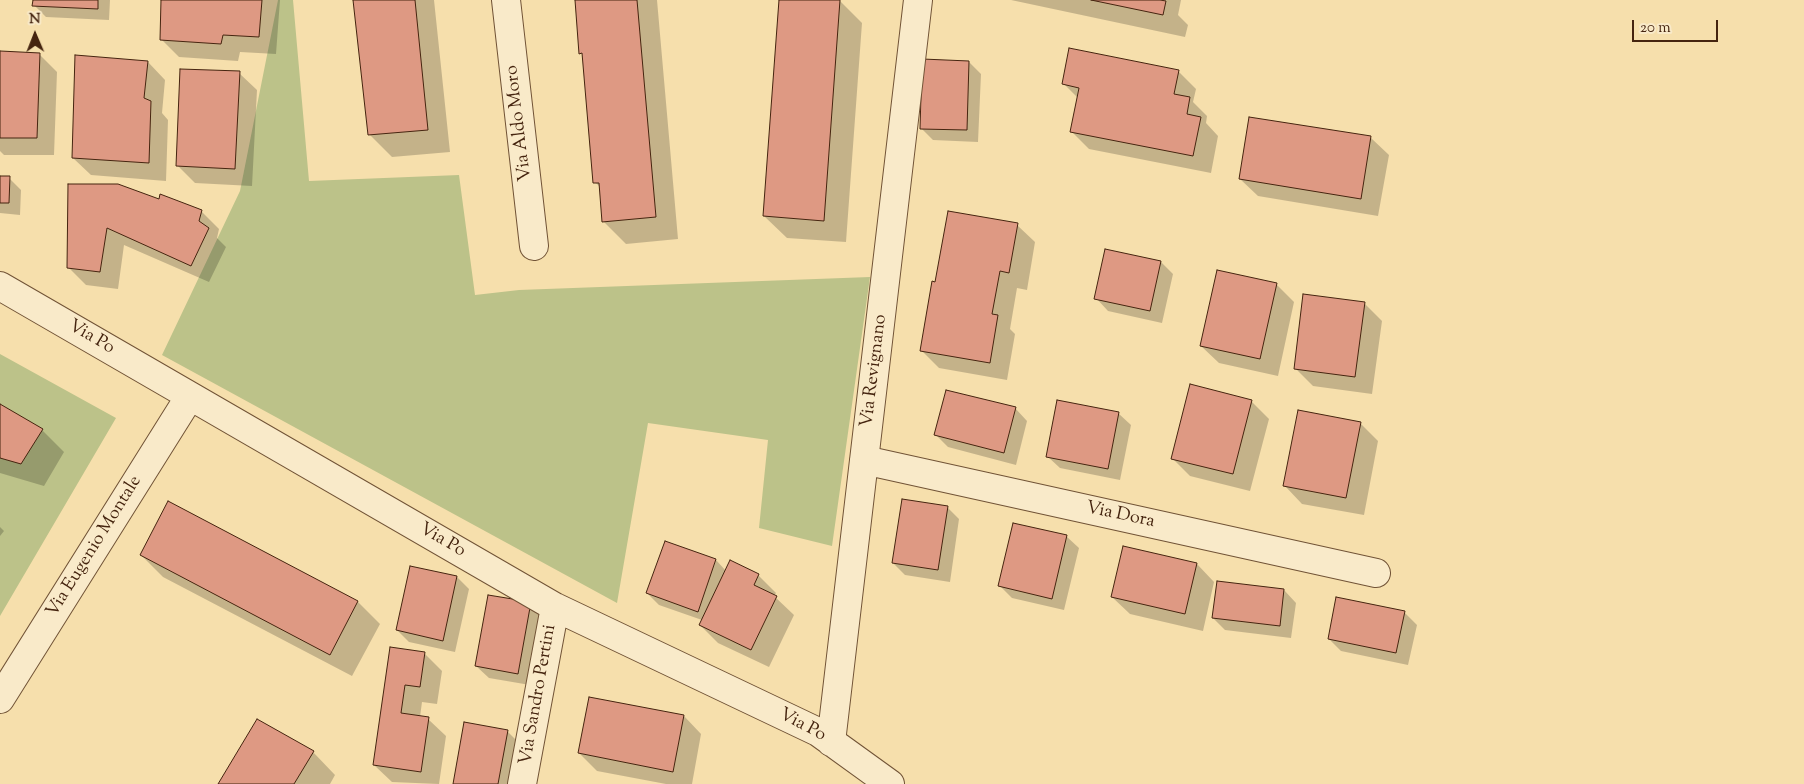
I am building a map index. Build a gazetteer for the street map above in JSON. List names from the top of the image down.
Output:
{
  "streets": {
    "street": [
      "Via Aldo Moro",
      "Via Po",
      "Via Revignano",
      "Via Dora",
      "Via Eugenio Montale",
      "Via Sandro Pertini"
    ]
  },
  "crossings": [
    ["Via Po", "Via Revignano"],
    ["Via Po", "Via Eugenio Montale"],
    ["Via Po", "Via Sandro Pertini"],
    ["Via Revignano", "Via Dora"]
  ],
  "scale_bar": "20 m",
  "north": "top"
}
